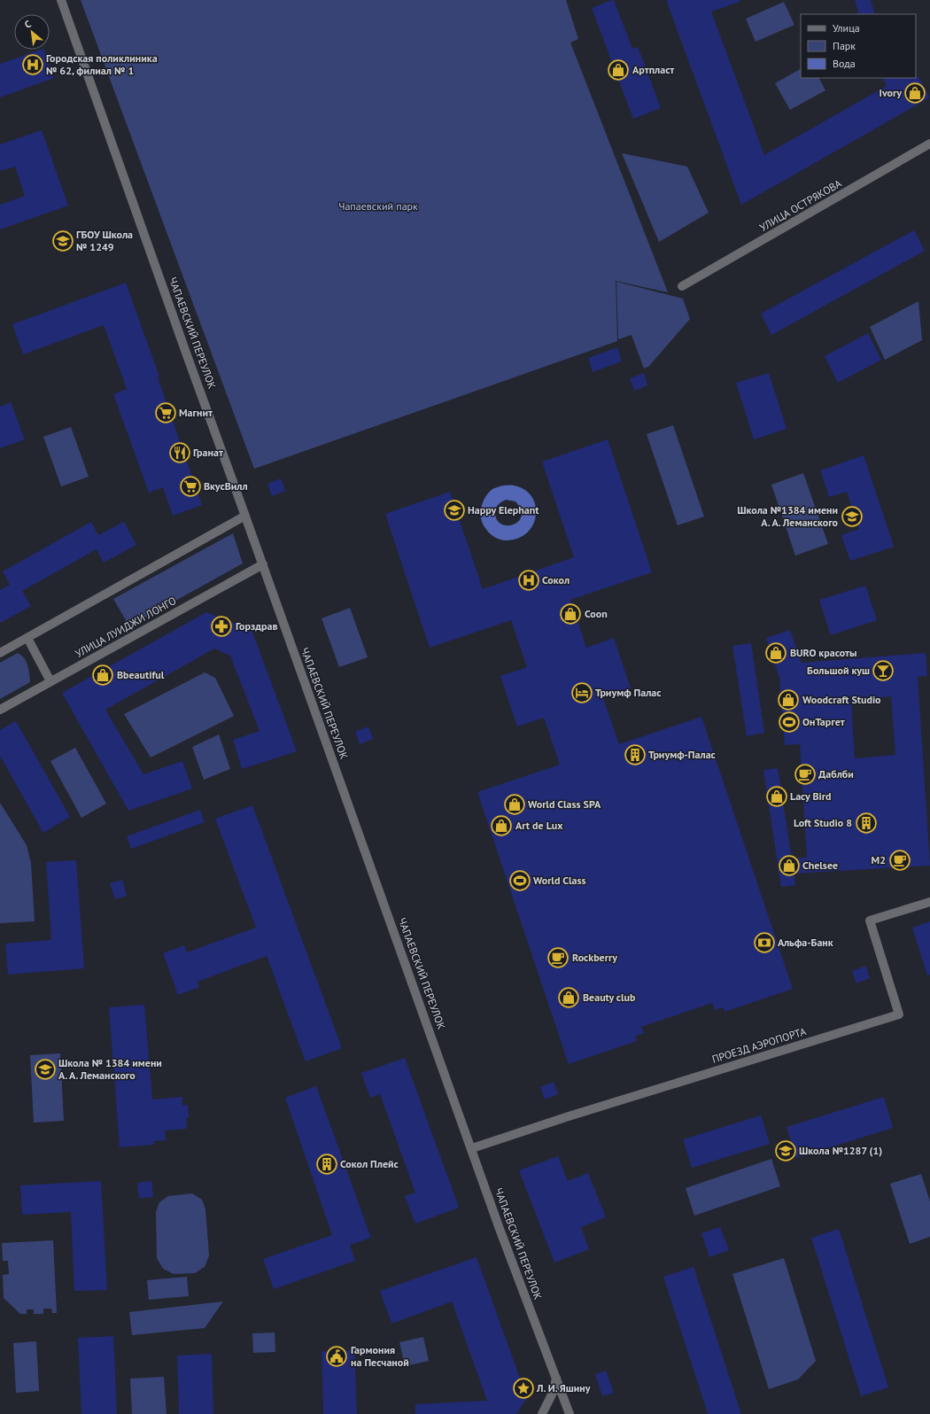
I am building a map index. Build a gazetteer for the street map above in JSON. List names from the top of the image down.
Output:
{
  "streets": {
    "street": [
      "УЛИЦА ОСТРЯКОВА",
      "ЧАПАЕВСКИЙ ПЕРЕУЛОК",
      "УЛИЦА ЛУИДЖИ ЛОНГО",
      "ПРОЕЗД АЭРОПОРТА"
    ]
  },
  "crossings": [
    ["ЧАПАЕВСКИЙ ПЕРЕУЛОК", "УЛИЦА ЛУИДЖИ ЛОНГО"],
    ["ЧАПАЕВСКИЙ ПЕРЕУЛОК", "ПРОЕЗД АЭРОПОРТА"]
  ],
  "parks": ["Чапаевский парк"],
  "places": {
    "hospital": ["Городская поликлиника № 62, филиал № 1", "Сокол"],
    "shop": [
      "Артпласт",
      "Ivory",
      "Coon",
      "BURO красоты",
      "Bbeautiful",
      "Woodcraft Studio",
      "Lacy Bird",
      "World Class SPA",
      "Art de Lux",
      "Chelsee",
      "Beauty club"
    ],
    "school or university": [
      "ГБОУ Школа № 1249",
      "Happy Elephant",
      "Школа №1384 имени А. А. Леманского",
      "Школа № 1384 имени А. А. Леманского",
      "Школа №1287 (1)"
    ],
    "supermarket": ["Магнит", "ВкусВилл"],
    "restaurant": ["Гранат"],
    "pharmacy": ["Горздрав"],
    "bar": ["Большой куш"],
    "hotel": ["Триумф Палас"],
    "sports": ["ОнТаргет", "World Class"],
    "building": ["Триумф-Палас", "Loft Studio 8", "Сокол Плейс"],
    "cafe": ["Даблби", "M2", "Rockberry"],
    "bank": ["Альфа-Банк"],
    "public building": ["Гармония на Песчаной"],
    "place": ["Л. И. Яшину"]
  },
  "legend": ["Улица", "Парк", "Вода"],
  "north": "top left"
}
